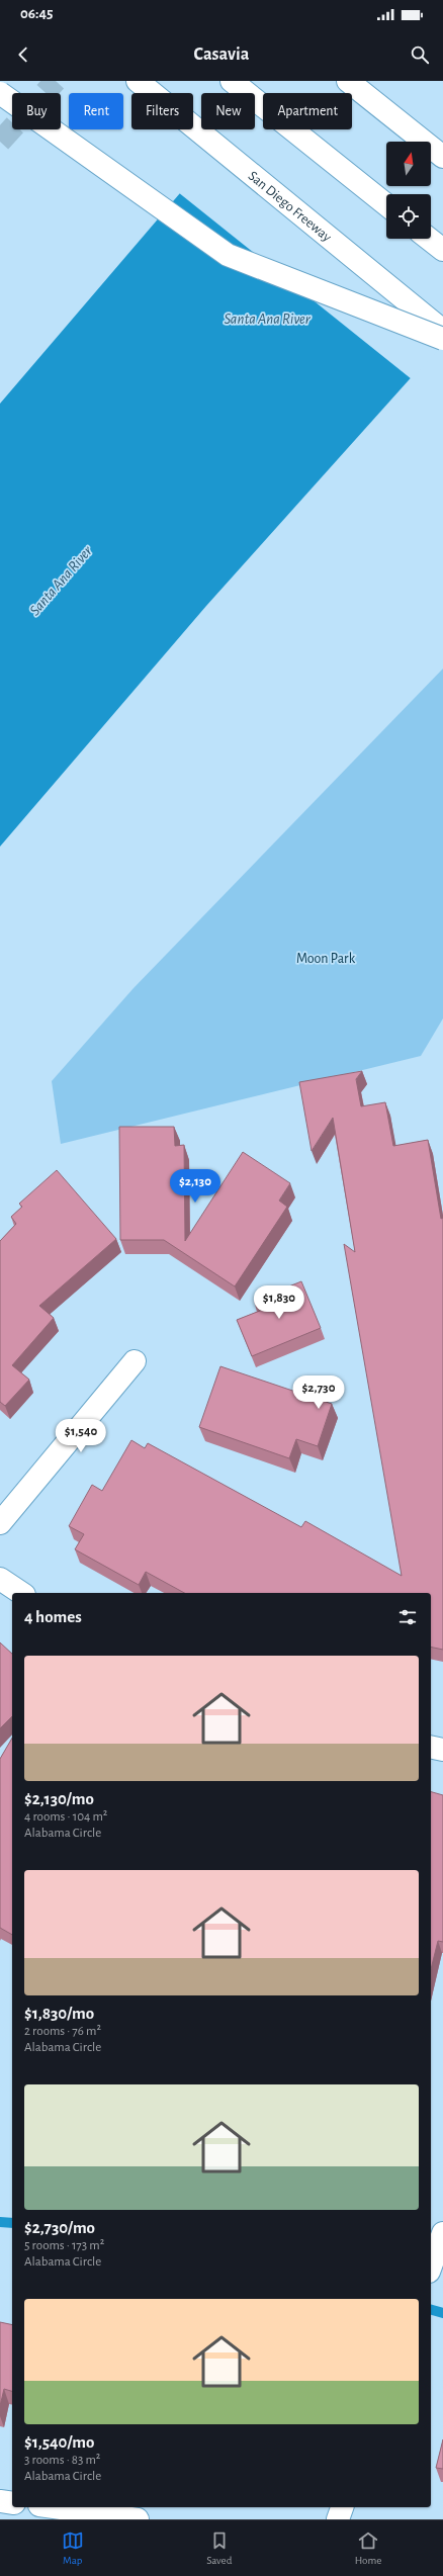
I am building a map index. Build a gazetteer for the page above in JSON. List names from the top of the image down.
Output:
{
  "streets": {
    "main road": ["San Diego Freeway"]
  },
  "water": ["Santa Ana River"],
  "parks": ["Moon Park"],
  "north": "top",
  "page": {
    "status": "06:45",
    "header": "Casavia",
    "chip": [
      "Buy",
      "Rent",
      "Filters",
      "New",
      "Apartment"
    ],
    "price": [
      "$2,130",
      "$1,830",
      "$2,730",
      "$1,540"
    ],
    "heading": "4 homes",
    "list": [
      {
        "name": "$2,130/mo",
        "note": "4 rooms · 104 m² · Alabama Circle"
      },
      {
        "name": "$1,830/mo",
        "note": "2 rooms · 76 m² · Alabama Circle"
      },
      {
        "name": "$2,730/mo",
        "note": "5 rooms · 173 m² · Alabama Circle"
      },
      {
        "name": "$1,540/mo",
        "note": "3 rooms · 83 m² · Alabama Circle"
      }
    ],
    "tabs": ["Map", "Saved", "Home"]
  }
}
